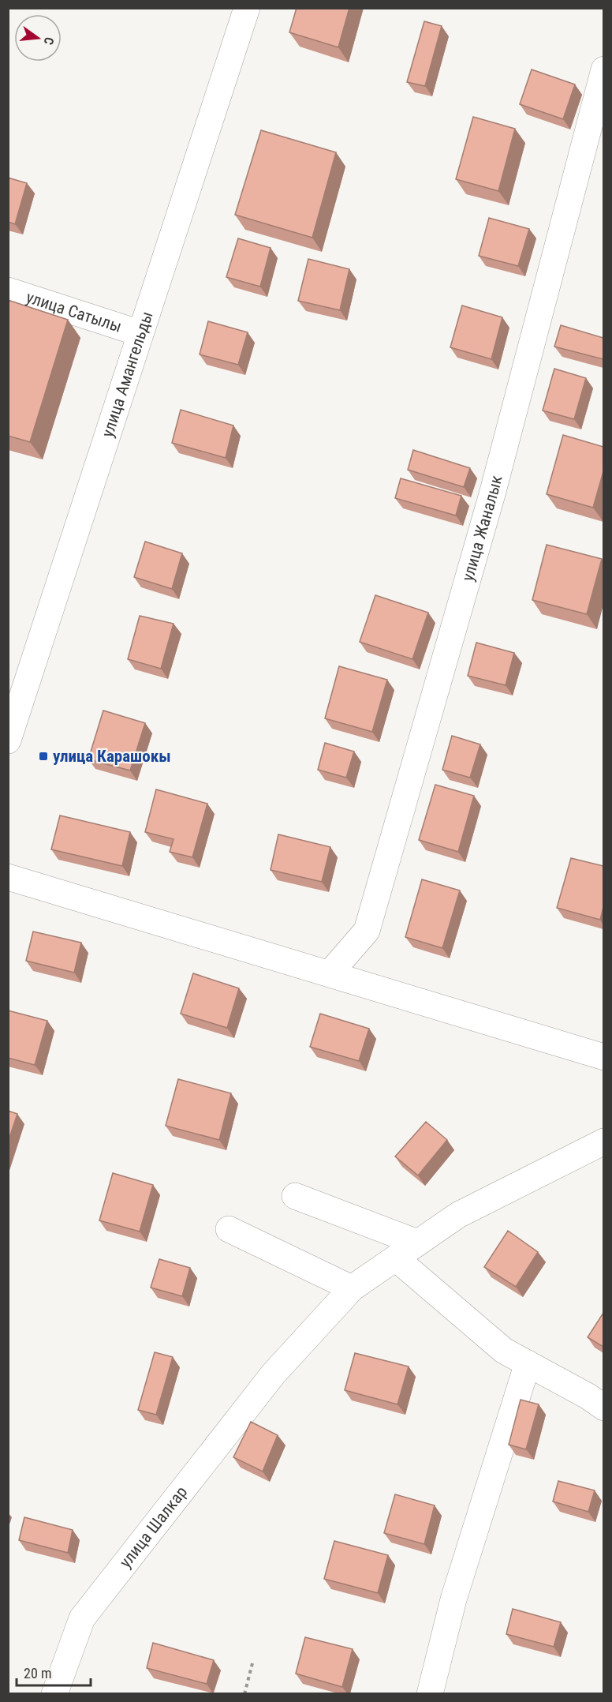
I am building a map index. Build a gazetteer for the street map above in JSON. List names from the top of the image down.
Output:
{
  "streets": {
    "street": [
      "улица Сатылы",
      "улица Амангельды",
      "улица Жаналык",
      "улица Шалкар"
    ]
  },
  "crossings": [
    ["улица Сатылы", "улица Амангельды"]
  ],
  "places": {
    "transit": ["улица Карашокы"]
  },
  "scale_bar": "20 m",
  "north": "right"
}
